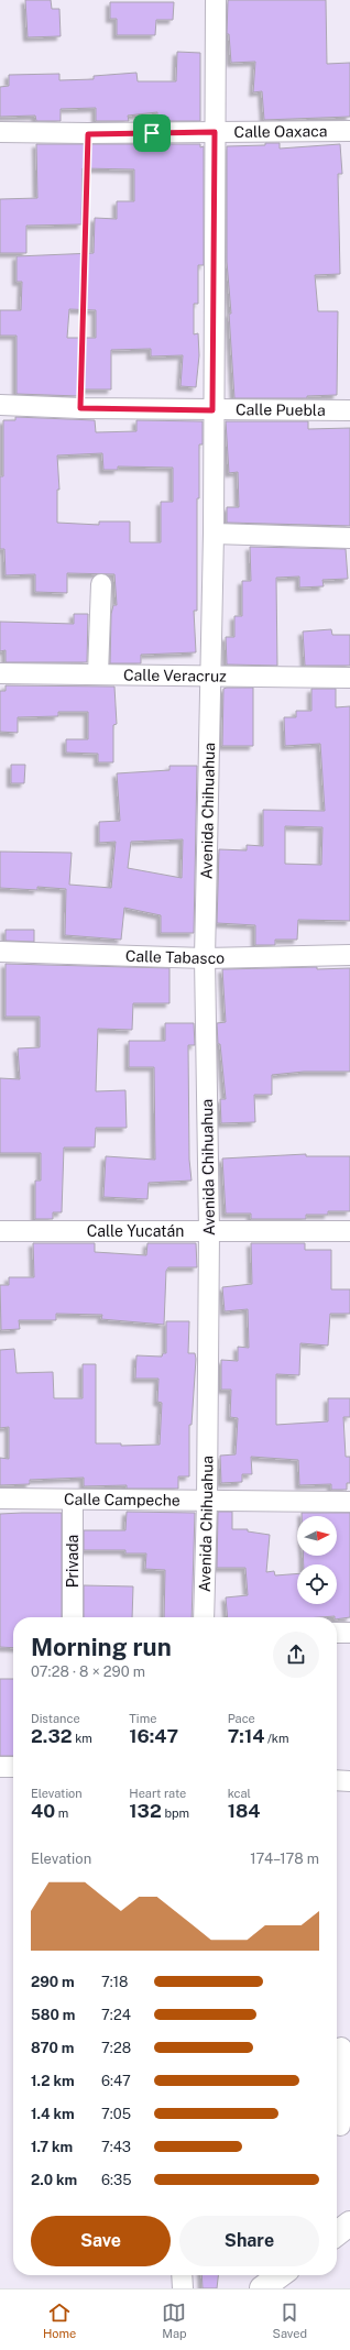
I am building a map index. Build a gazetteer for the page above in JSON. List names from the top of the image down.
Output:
{
  "streets": {
    "street": [
      "Calle Oaxaca",
      "Calle Puebla",
      "Calle Veracruz",
      "Avenida Chihuahua",
      "Calle Tabasco",
      "Calle Yucatán",
      "Calle Campeche",
      "Privada"
    ]
  },
  "crossings": [
    ["Calle Oaxaca", "Avenida Chihuahua"],
    ["Calle Puebla", "Avenida Chihuahua"],
    ["Calle Veracruz", "Avenida Chihuahua"],
    ["Avenida Chihuahua", "Calle Tabasco"],
    ["Avenida Chihuahua", "Calle Yucatán"],
    ["Avenida Chihuahua", "Calle Campeche"],
    ["Calle Campeche", "Privada"]
  ],
  "north": "right",
  "page": {
    "heading": ["Morning run", "07:28 · 8 × 290 m"],
    "stats": [
      ["Distance", "2.32 km"],
      ["Time", "16:47"],
      ["Pace", "7:14 /km"],
      ["Elevation", "40 m"],
      ["Heart rate", "132 bpm"],
      ["kcal", "184"]
    ],
    "chart": ["Elevation", "174–178 m"],
    "list": [
      {
        "name": "290 m",
        "note": "7:18"
      },
      {
        "name": "580 m",
        "note": "7:24"
      },
      {
        "name": "870 m",
        "note": "7:28"
      },
      {
        "name": "1.2 km",
        "note": "6:47"
      },
      {
        "name": "1.4 km",
        "note": "7:05"
      },
      {
        "name": "1.7 km",
        "note": "7:43"
      },
      {
        "name": "2.0 km",
        "note": "6:35"
      }
    ],
    "buttons": ["Save", "Share"],
    "tabs": ["Home", "Map", "Saved"]
  }
}
